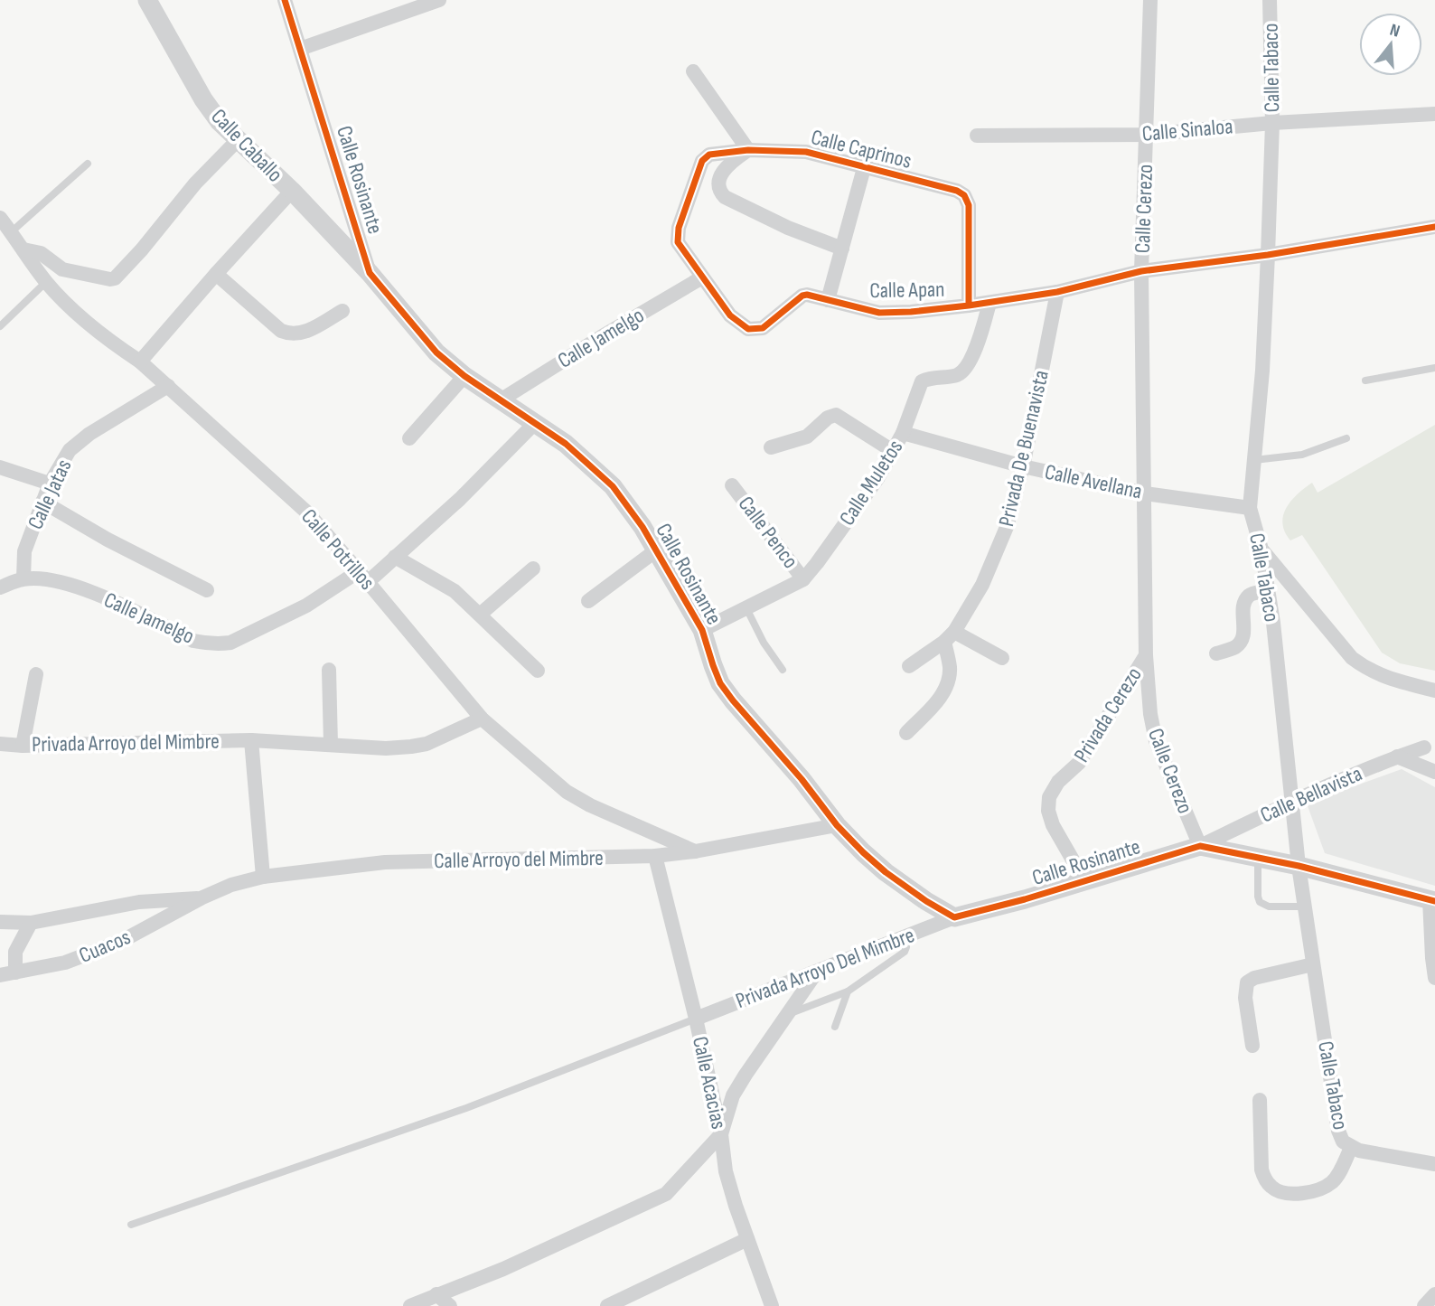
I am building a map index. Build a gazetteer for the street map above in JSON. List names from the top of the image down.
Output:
{
  "streets": {
    "street": [
      "Calle Tabaco",
      "Calle Sinaloa",
      "Calle Caballo",
      "Calle Caprinos",
      "Calle Rosinante",
      "Calle Cerezo",
      "Calle Apan",
      "Calle Jamelgo",
      "Privada De Buenavista",
      "Calle Avellana",
      "Calle Muletos",
      "Calle Jatas",
      "Calle Penco",
      "Calle Potrillos",
      "Privada Cerezo",
      "Privada Arroyo del Mimbre",
      "Calle Bellavista",
      "Calle Arroyo del Mimbre",
      "Cuacos",
      "Privada Arroyo Del Mimbre",
      "Calle Acacias"
    ]
  },
  "crossings": [
    ["Calle Tabaco", "Calle Sinaloa"],
    ["Calle Tabaco", "Calle Rosinante"],
    ["Calle Tabaco", "Calle Apan"],
    ["Calle Tabaco", "Calle Avellana"],
    ["Calle Tabaco", "Calle Bellavista"],
    ["Calle Sinaloa", "Calle Cerezo"],
    ["Calle Caballo", "Calle Rosinante"],
    ["Calle Caprinos", "Calle Apan"],
    ["Calle Rosinante", "Calle Cerezo"],
    ["Calle Rosinante", "Calle Jamelgo"],
    ["Calle Rosinante", "Calle Muletos"],
    ["Calle Rosinante", "Privada Cerezo"],
    ["Calle Rosinante", "Calle Bellavista"],
    ["Calle Rosinante", "Calle Arroyo del Mimbre"],
    ["Calle Rosinante", "Privada Arroyo Del Mimbre"],
    ["Calle Cerezo", "Calle Apan"],
    ["Calle Cerezo", "Calle Avellana"],
    ["Calle Cerezo", "Privada Cerezo"],
    ["Calle Cerezo", "Calle Bellavista"],
    ["Calle Apan", "Calle Jamelgo"],
    ["Calle Apan", "Privada De Buenavista"],
    ["Calle Apan", "Calle Muletos"],
    ["Calle Jamelgo", "Calle Jatas"],
    ["Calle Jamelgo", "Calle Potrillos"],
    ["Privada De Buenavista", "Calle Avellana"],
    ["Calle Avellana", "Calle Muletos"],
    ["Calle Avellana", "Privada Cerezo"],
    ["Calle Muletos", "Calle Penco"],
    ["Calle Jatas", "Calle Potrillos"],
    ["Calle Potrillos", "Privada Arroyo del Mimbre"],
    ["Calle Potrillos", "Calle Arroyo del Mimbre"],
    ["Privada Arroyo del Mimbre", "Calle Arroyo del Mimbre"],
    ["Calle Arroyo del Mimbre", "Cuacos"],
    ["Calle Arroyo del Mimbre", "Calle Acacias"],
    ["Privada Arroyo Del Mimbre", "Calle Acacias"]
  ],
  "north": "top"
}
